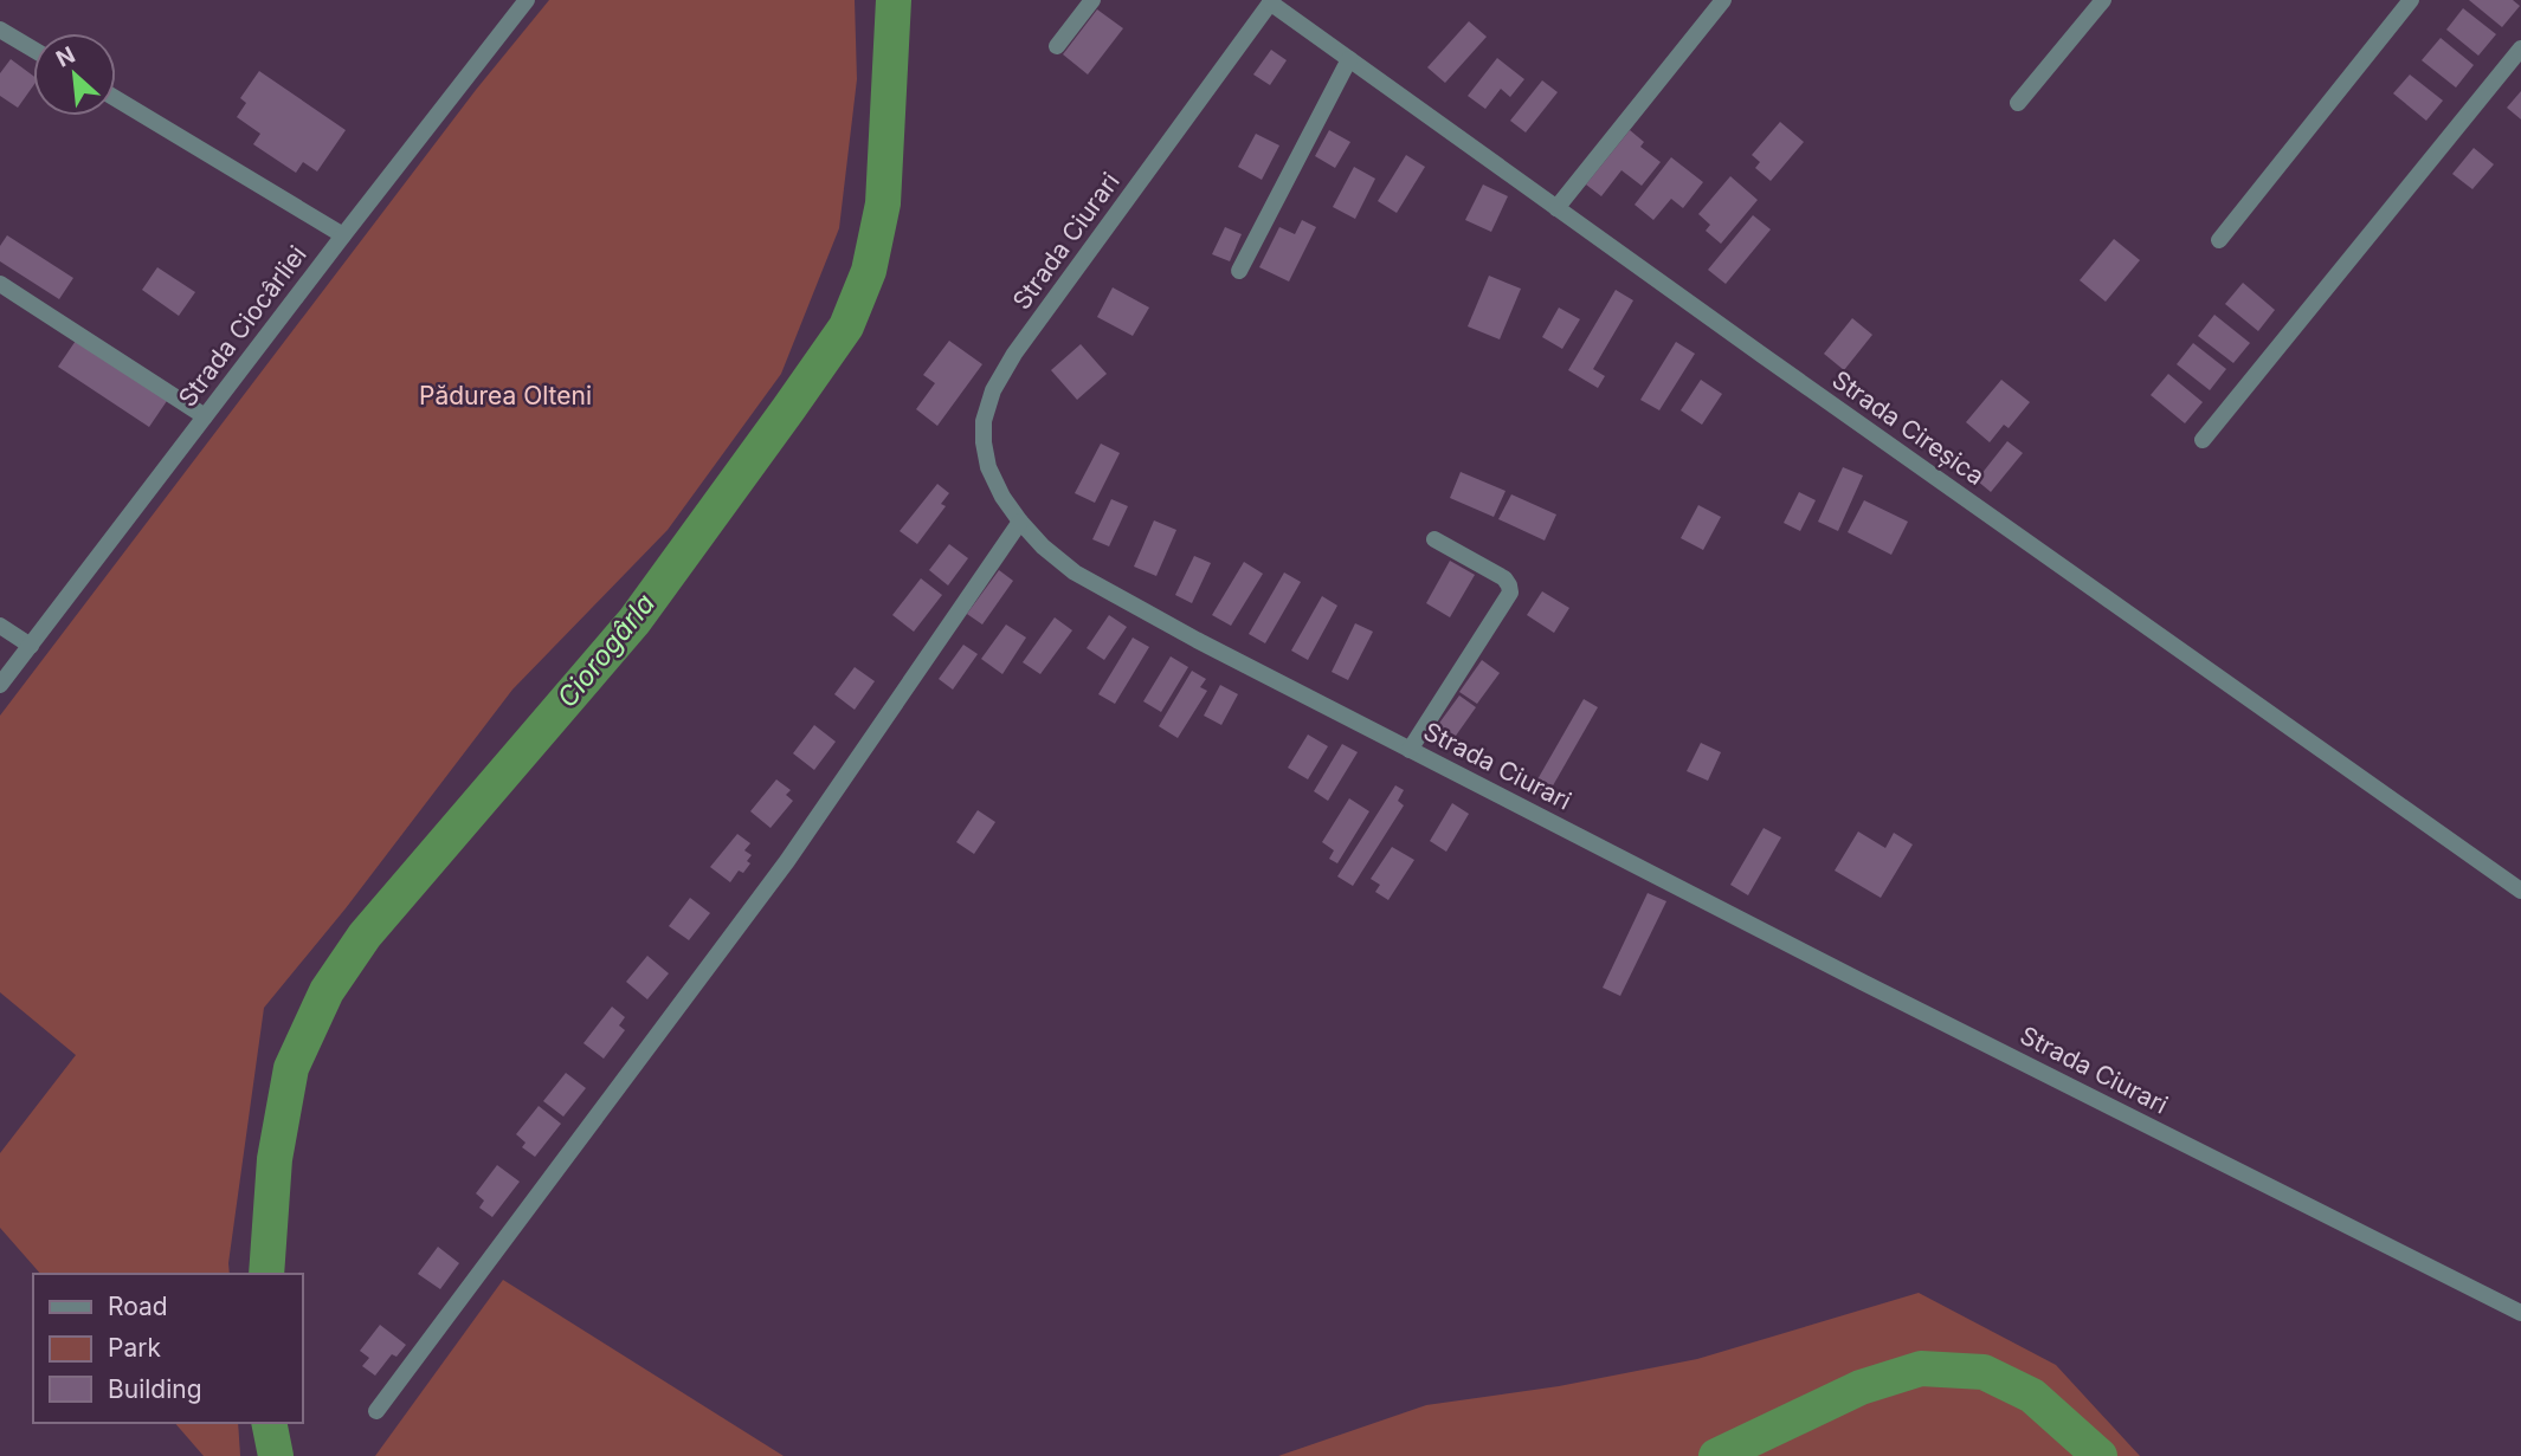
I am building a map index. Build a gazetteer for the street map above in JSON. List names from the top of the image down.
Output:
{
  "streets": {
    "street": ["Strada Ciurari", "Strada Ciocârliei", "Strada Cireșica"]
  },
  "crossings": [
    ["Strada Ciurari", "Strada Cireșica"]
  ],
  "water": ["Ciorogârla"],
  "parks": ["Pădurea Olteni"],
  "legend": ["Road", "Park", "Building"],
  "north": "top left"
}
